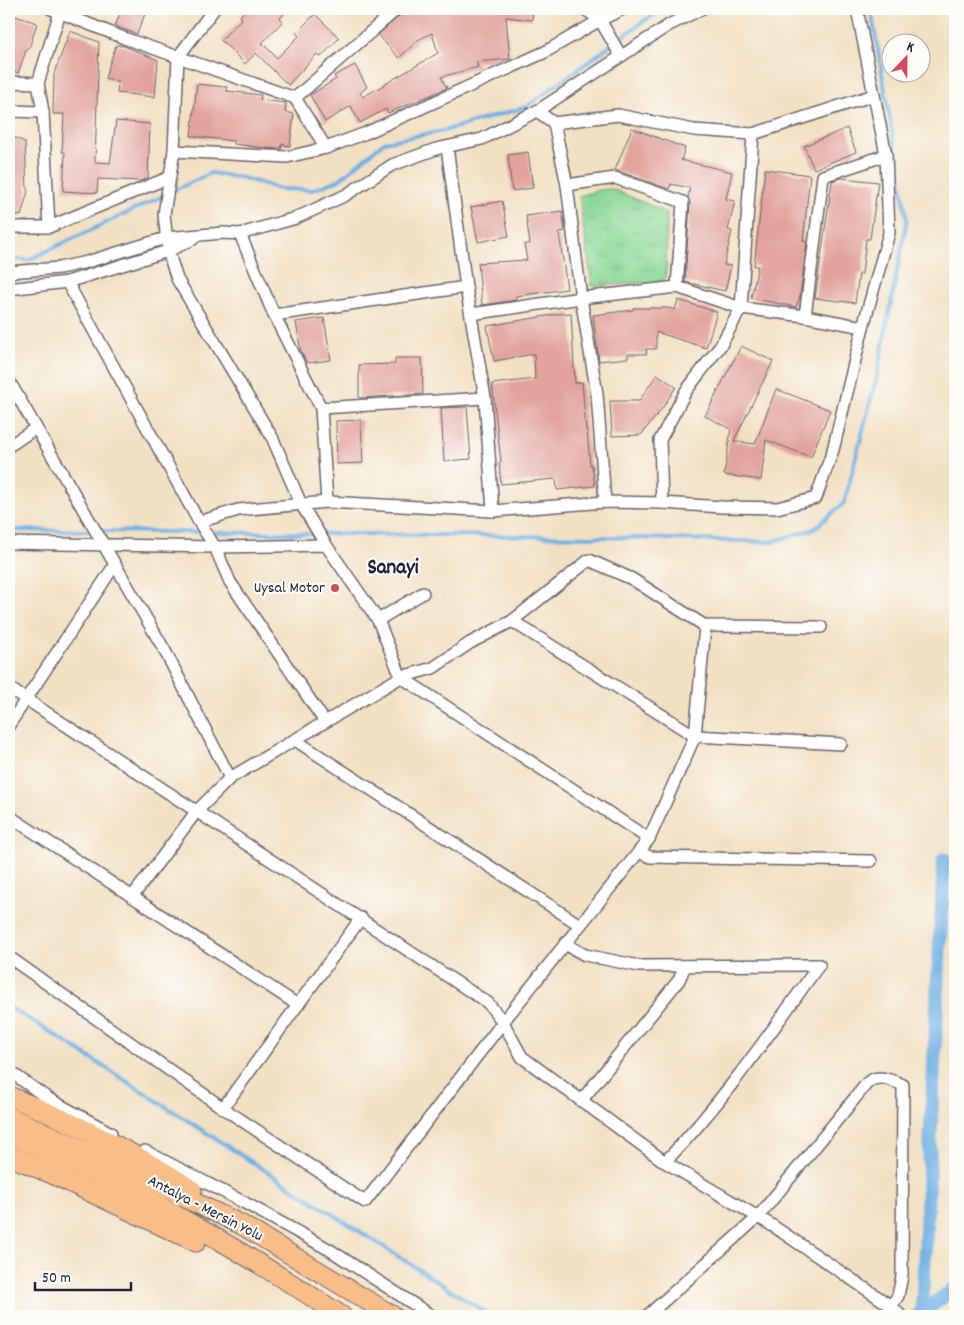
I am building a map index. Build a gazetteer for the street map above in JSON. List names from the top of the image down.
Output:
{
  "streets": {
    "highway": ["Antalya - Mersin Yolu"]
  },
  "districts": ["Sanayi"],
  "places": ["Uysal Motor"],
  "scale_bar": "50 m",
  "north": "top"
}
